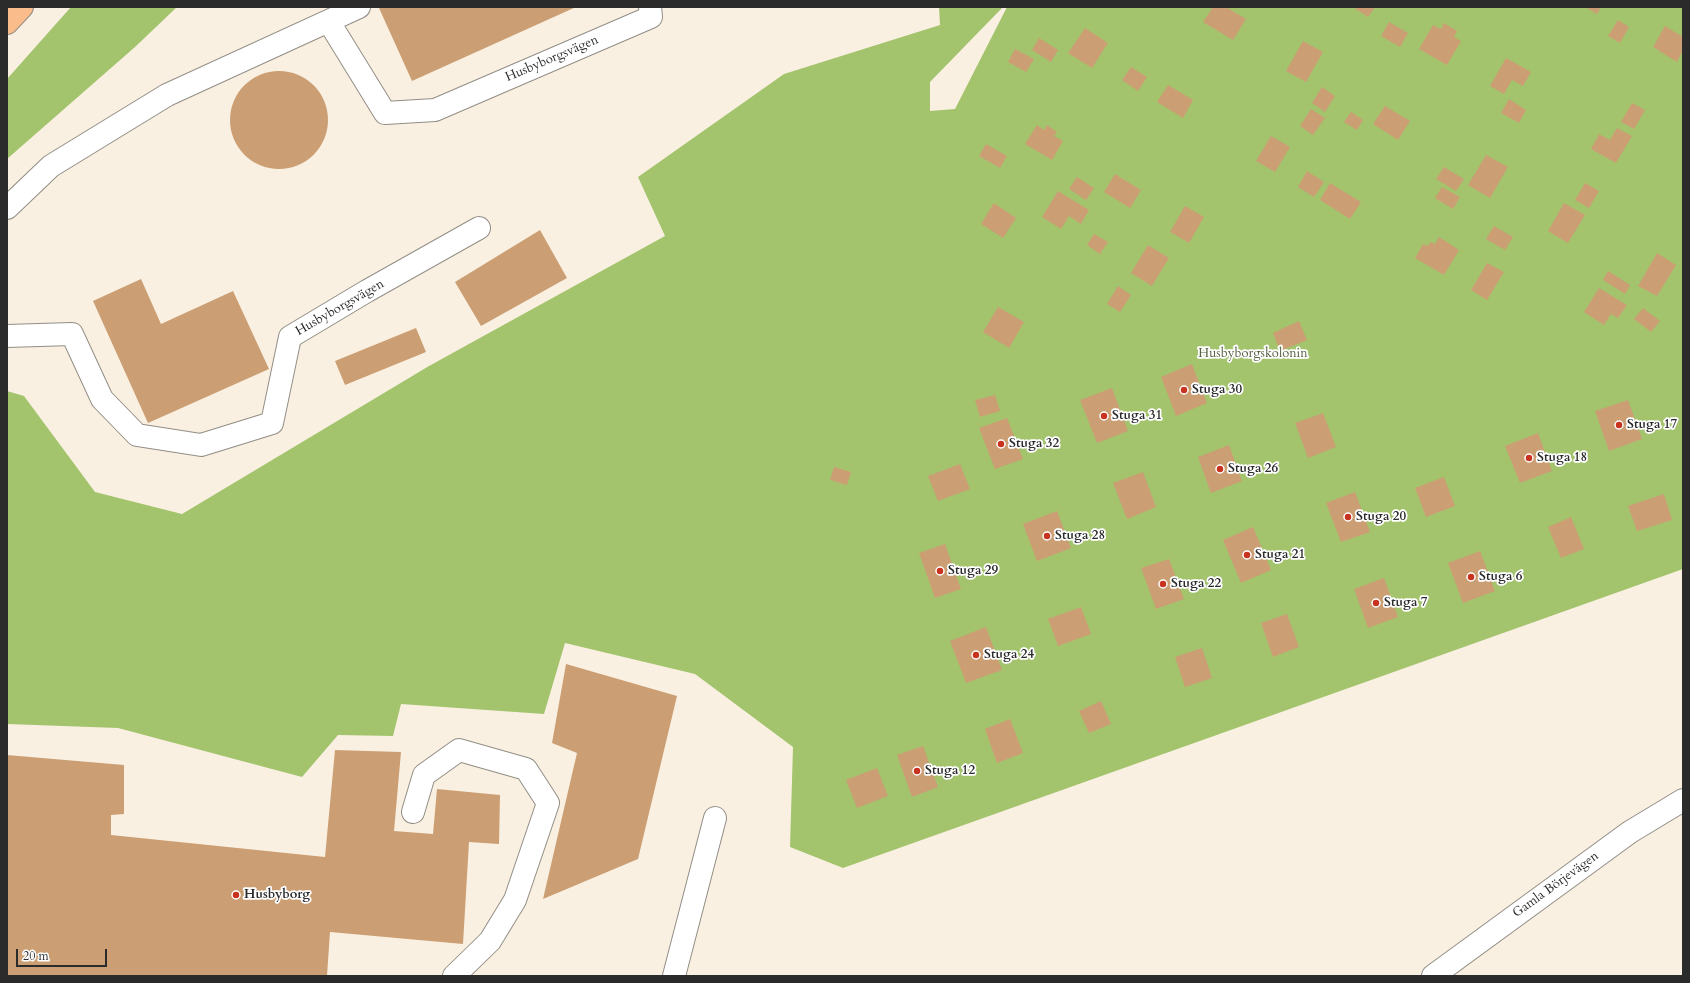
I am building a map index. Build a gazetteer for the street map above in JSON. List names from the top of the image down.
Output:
{
  "streets": {
    "street": ["Husbyborgsvägen", "Gamla Börjevägen"]
  },
  "parks": ["Husbyborgskolonin"],
  "places": [
    "Stuga 30",
    "Stuga 31",
    "Stuga 17",
    "Stuga 32",
    "Stuga 18",
    "Stuga 26",
    "Stuga 20",
    "Stuga 28",
    "Stuga 21",
    "Stuga 29",
    "Stuga 6",
    "Stuga 22",
    "Stuga 7",
    "Stuga 24",
    "Stuga 12",
    "Husbyborg"
  ],
  "scale_bar": "20 m"
}
